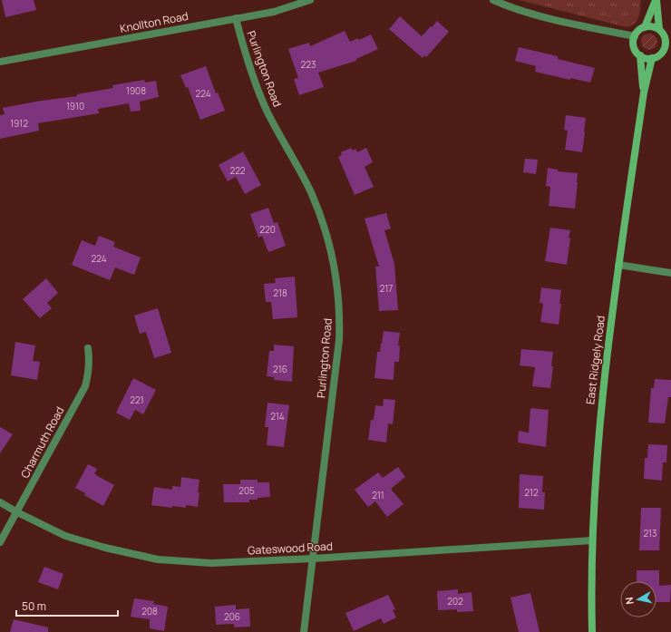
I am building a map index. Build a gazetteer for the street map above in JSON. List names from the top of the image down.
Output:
{
  "streets": {
    "street": [
      "Knollton Road",
      "Purlington Road",
      "East Ridgely Road",
      "Charmuth Road",
      "Gateswood Road"
    ]
  },
  "crossings": [
    ["Knollton Road", "Purlington Road"],
    ["Purlington Road", "Gateswood Road"],
    ["East Ridgely Road", "Gateswood Road"],
    ["Charmuth Road", "Gateswood Road"]
  ],
  "house_numbers": [
    "223",
    "1908",
    "224",
    "1910",
    "1912",
    "222",
    "220",
    "224",
    "217",
    "218",
    "216",
    "221",
    "214",
    "205",
    "212",
    "211",
    "213",
    "202",
    "208",
    "206"
  ],
  "scale_bar": "50 m",
  "north": "left"
}
